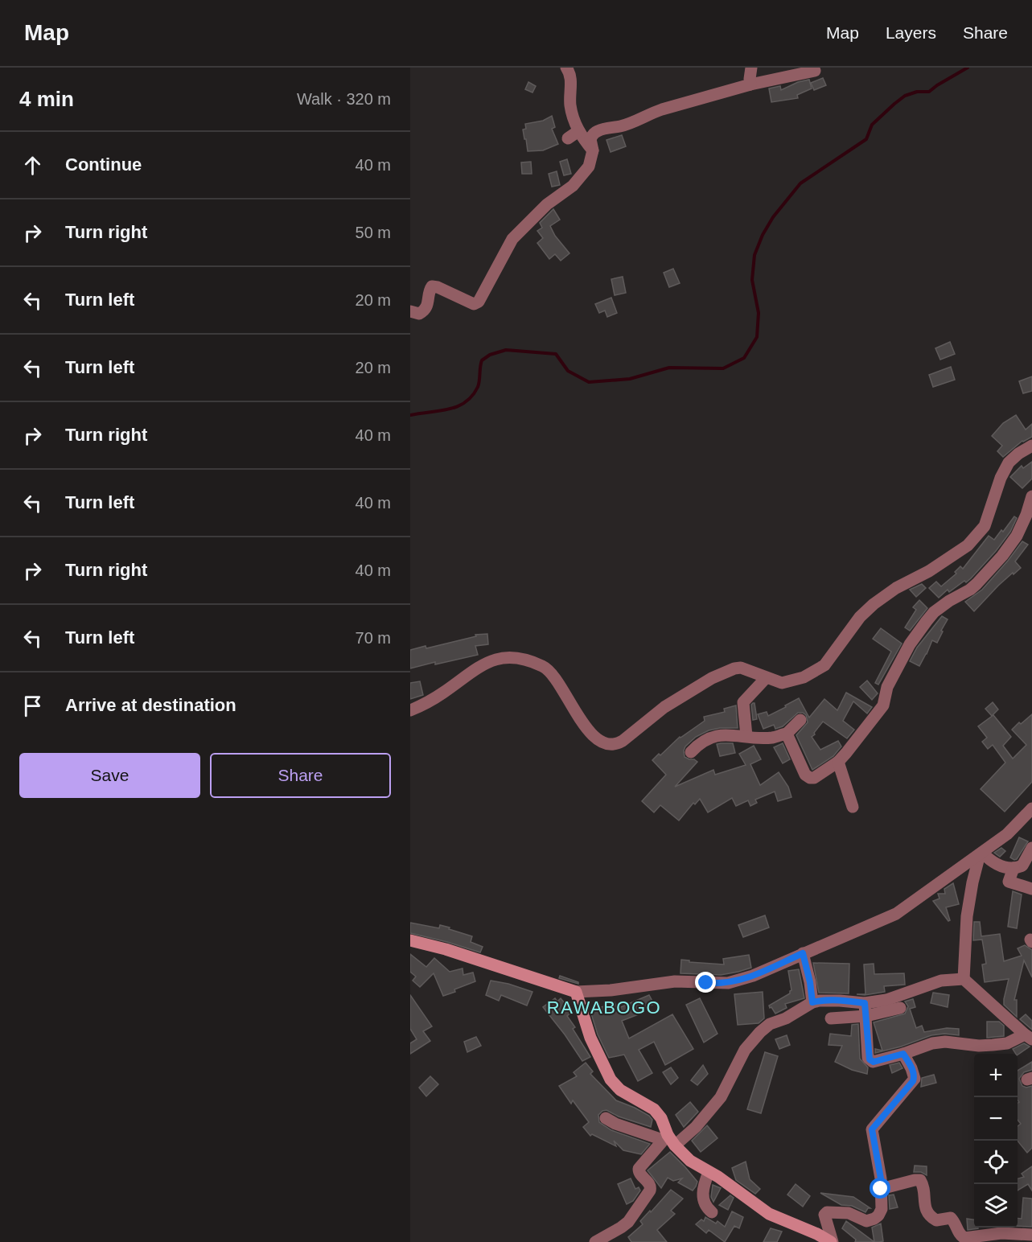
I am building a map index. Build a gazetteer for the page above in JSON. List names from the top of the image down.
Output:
{
  "districts": ["RAWABOGO"],
  "page": {
    "header": "Map",
    "nav": ["Map", "Layers", "Share"],
    "heading": ["4 min", "Walk · 320 m"],
    "list": [
      ["Continue", "40 m"],
      ["Turn right", "50 m"],
      ["Turn left", "20 m"],
      ["Turn left", "20 m"],
      ["Turn right", "40 m"],
      ["Turn left", "40 m"],
      ["Turn right", "40 m"],
      ["Turn left", "70 m"],
      "Arrive at destination"
    ],
    "buttons": ["Save", "Share"],
    "map_buttons": ["+", "−"]
  }
}
